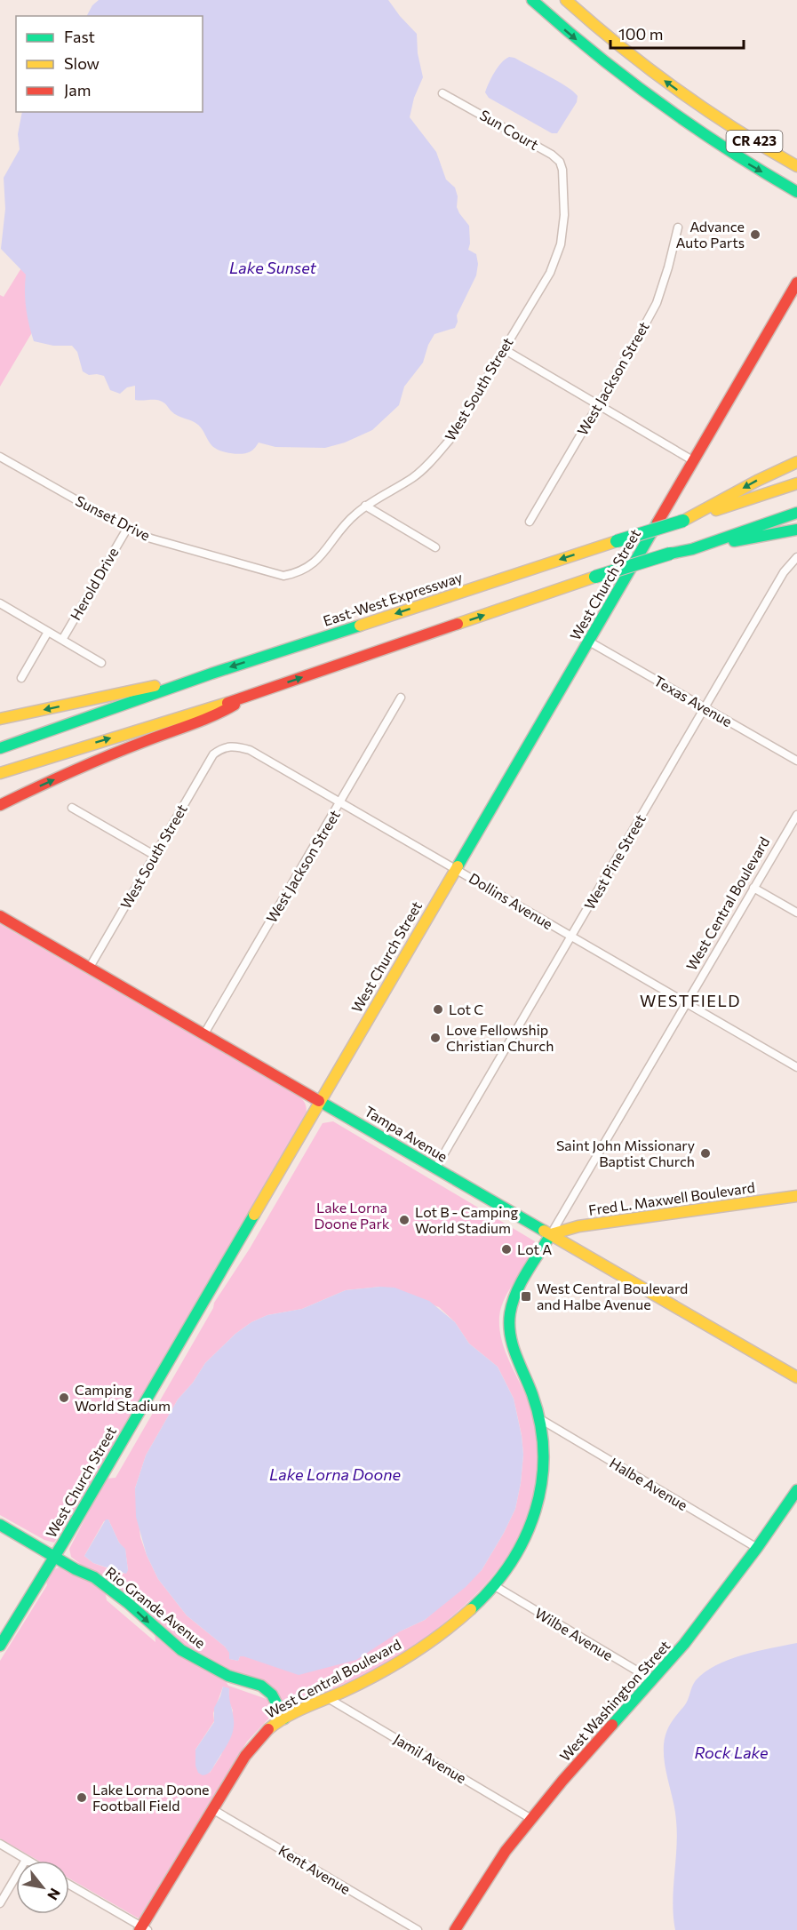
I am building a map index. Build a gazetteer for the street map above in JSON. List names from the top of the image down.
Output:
{
  "streets": {
    "main road": [
      "CR 423",
      "West Church Street",
      "East-West Expressway",
      "West Central Boulevard",
      "Tampa Avenue",
      "Fred L. Maxwell Boulevard",
      "Rio Grande Avenue",
      "West Washington Street"
    ],
    "street": [
      "Sun Court",
      "West Jackson Street",
      "West South Street",
      "Sunset Drive",
      "Herold Drive",
      "Texas Avenue",
      "West Pine Street",
      "Dollins Avenue",
      "Halbe Avenue",
      "Wilbe Avenue",
      "Jamil Avenue",
      "Kent Avenue"
    ]
  },
  "crossings": [
    ["Sun Court", "West South Street"],
    ["West Jackson Street", "Dollins Avenue"],
    ["West Jackson Street", "Tampa Avenue"],
    ["West South Street", "Sunset Drive"],
    ["West South Street", "Dollins Avenue"],
    ["West South Street", "Tampa Avenue"],
    ["Sunset Drive", "Herold Drive"],
    ["West Church Street", "Texas Avenue"],
    ["West Church Street", "Dollins Avenue"],
    ["West Church Street", "Tampa Avenue"],
    ["West Church Street", "Rio Grande Avenue"],
    ["Texas Avenue", "West Pine Street"],
    ["West Pine Street", "Dollins Avenue"],
    ["West Pine Street", "Tampa Avenue"],
    ["Dollins Avenue", "West Central Boulevard"],
    ["West Central Boulevard", "Tampa Avenue"],
    ["West Central Boulevard", "Fred L. Maxwell Boulevard"],
    ["West Central Boulevard", "Halbe Avenue"],
    ["West Central Boulevard", "Rio Grande Avenue"],
    ["West Central Boulevard", "Wilbe Avenue"],
    ["West Central Boulevard", "Jamil Avenue"],
    ["West Central Boulevard", "Kent Avenue"],
    ["Tampa Avenue", "Fred L. Maxwell Boulevard"],
    ["Halbe Avenue", "West Washington Street"],
    ["Wilbe Avenue", "West Washington Street"],
    ["West Washington Street", "Jamil Avenue"]
  ],
  "one_way": ["Rio Grande Avenue"],
  "districts": ["WESTFIELD"],
  "water": ["Lake Sunset", "Lake Lorna Doone", "Rock Lake"],
  "parks": ["Lake Lorna Doone Park"],
  "places": {
    "other": [
      "Advance Auto Parts",
      "Lot C",
      "Love Fellowship Christian Church",
      "Saint John Missionary Baptist Church",
      "Lot B - Camping World Stadium",
      "Lot A",
      "Camping World Stadium",
      "Lake Lorna Doone Football Field"
    ],
    "transit": ["West Central Boulevard and Halbe Avenue"]
  },
  "legend": ["Fast", "Slow", "Jam"],
  "scale_bar": "100 m",
  "north": "bottom right"
}
